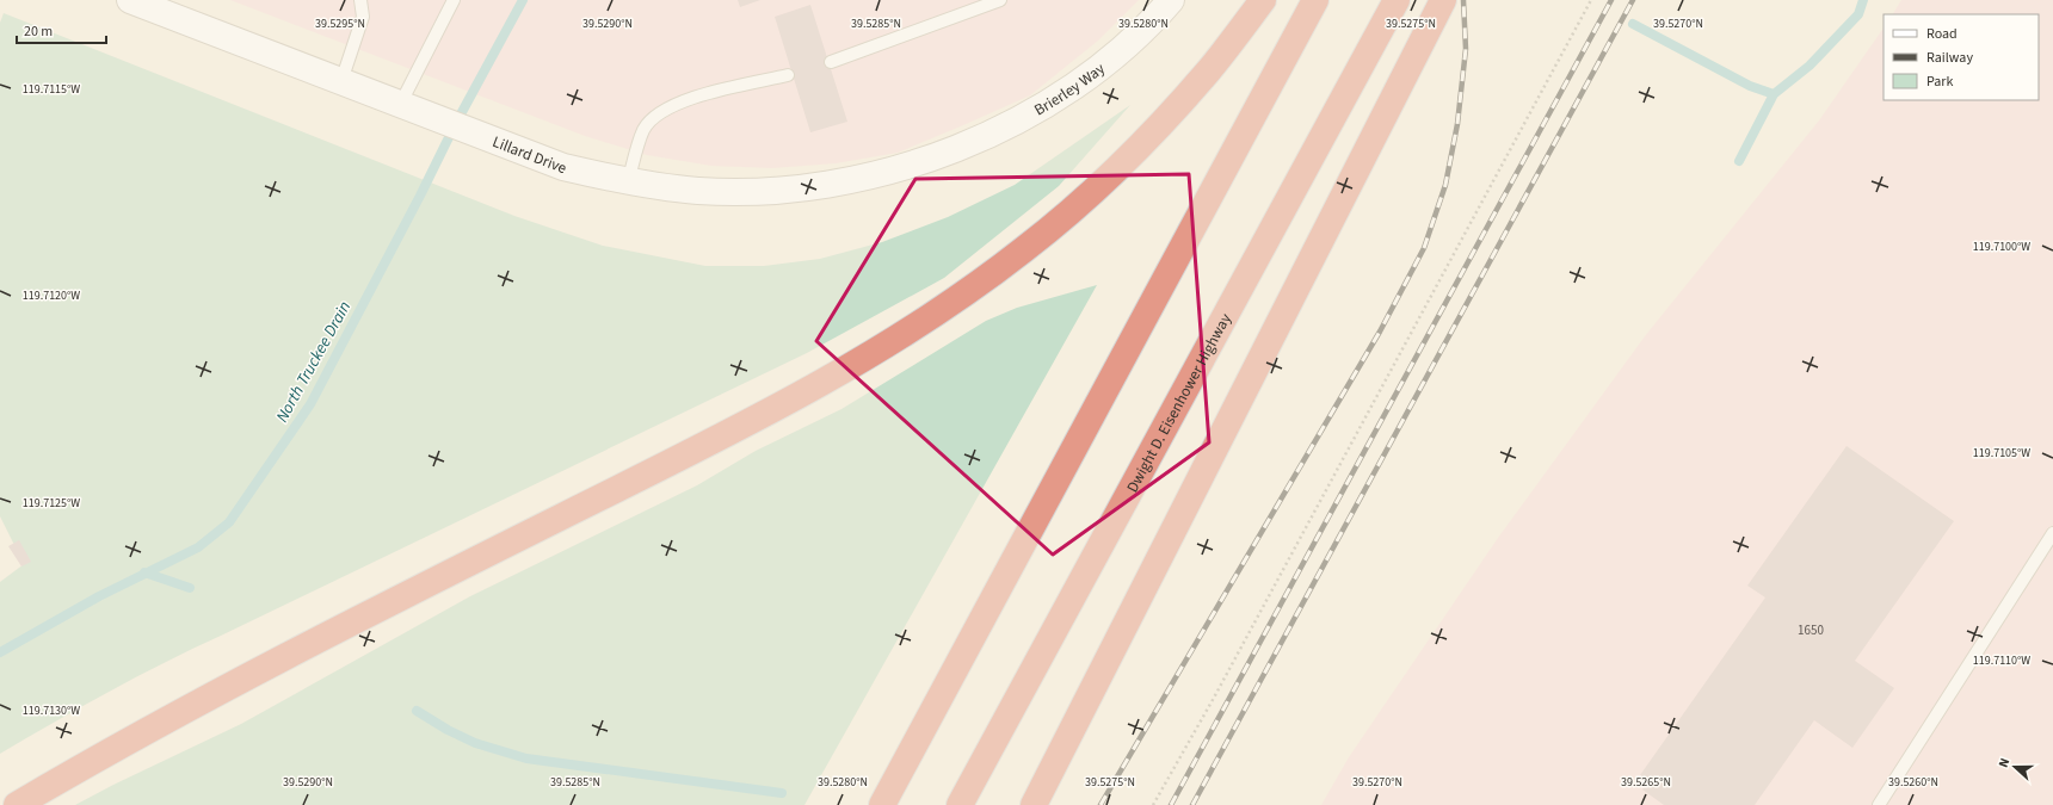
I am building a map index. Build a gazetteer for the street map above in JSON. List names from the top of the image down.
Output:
{
  "streets": {
    "highway": ["Dwight D. Eisenhower Highway"],
    "street": ["Brierley Way", "Lillard Drive"]
  },
  "crossings": [
    ["Brierley Way", "Lillard Drive"]
  ],
  "water": ["North Truckee Drain"],
  "house_numbers": ["1650"],
  "legend": ["Road", "Railway", "Park"],
  "scale_bar": "20 m",
  "north": "left",
  "coordinates": [
    "39.5295°N",
    "39.5290°N",
    "39.5285°N",
    "39.5280°N",
    "39.5275°N",
    "39.5270°N",
    "119.7115°W",
    "119.7100°W",
    "119.7120°W",
    "119.7105°W",
    "119.7125°W",
    "119.7110°W",
    "119.7130°W",
    "39.5265°N",
    "39.5260°N"
  ]
}
